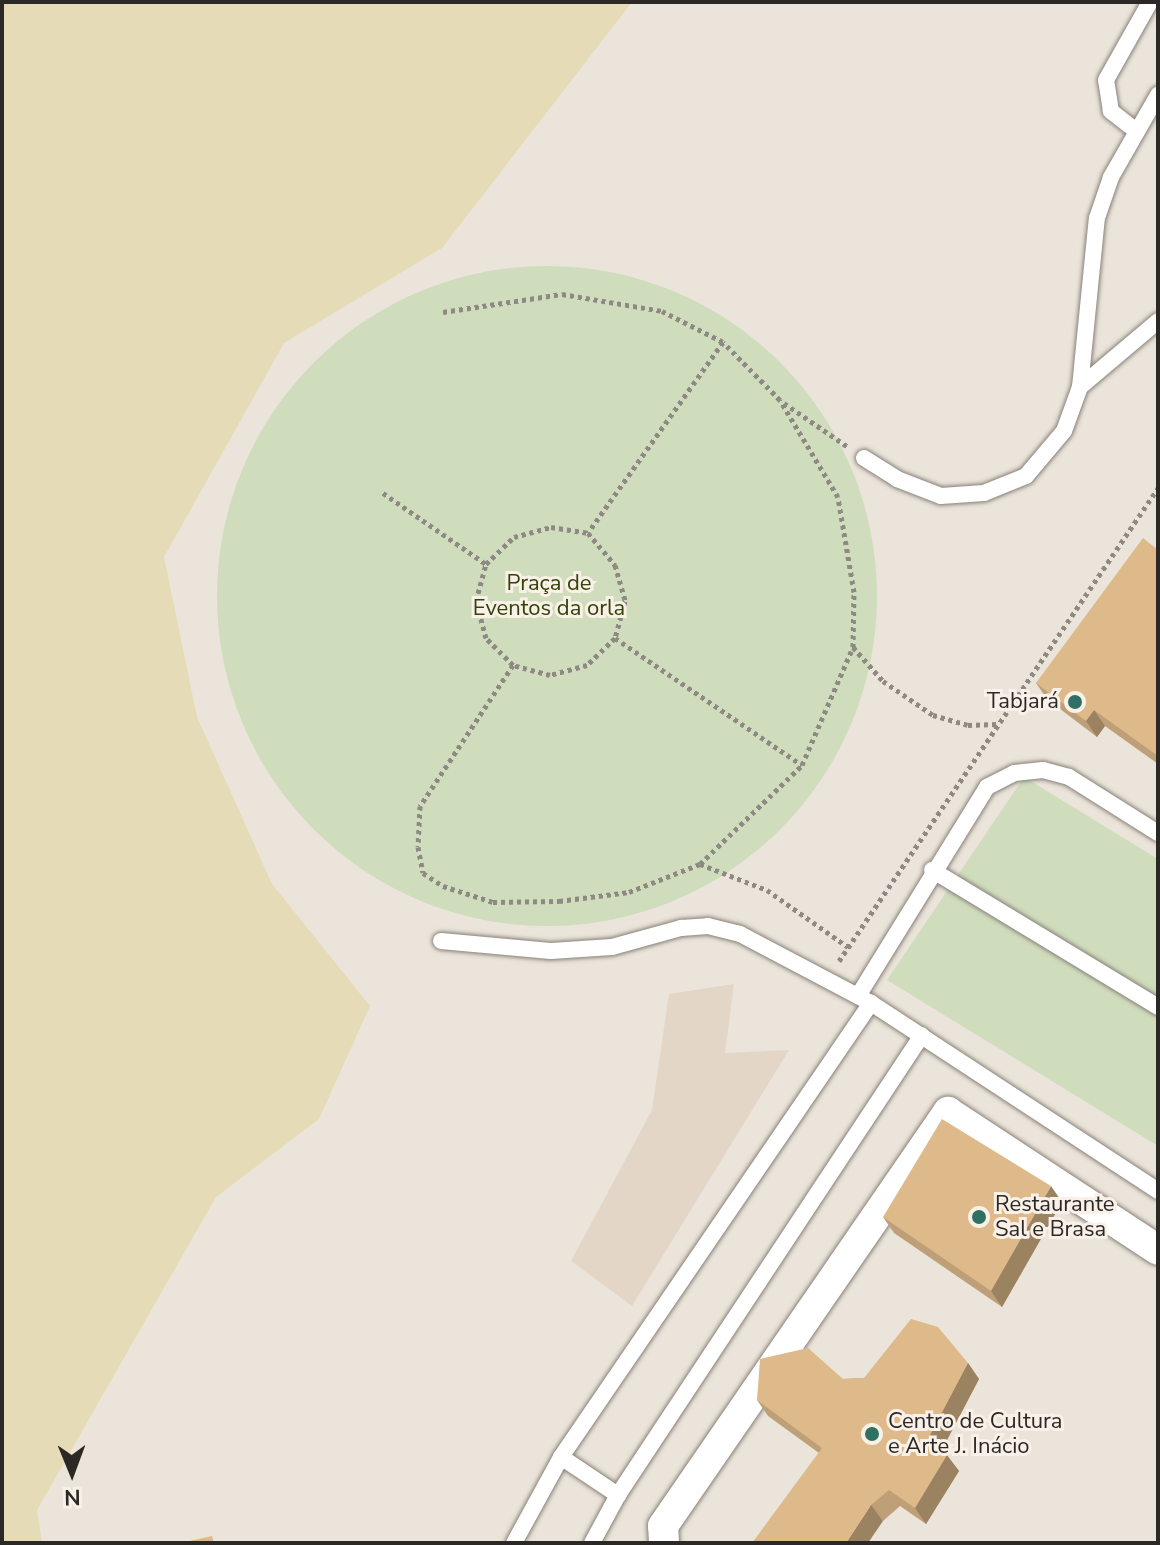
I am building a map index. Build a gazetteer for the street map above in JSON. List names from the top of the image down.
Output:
{
  "parks": ["Praça de Eventos da orla"],
  "places": ["Tabjará", "Restaurante Sal e Brasa", "Centro de Cultura e Arte J. Inácio"],
  "north": "bottom"
}
